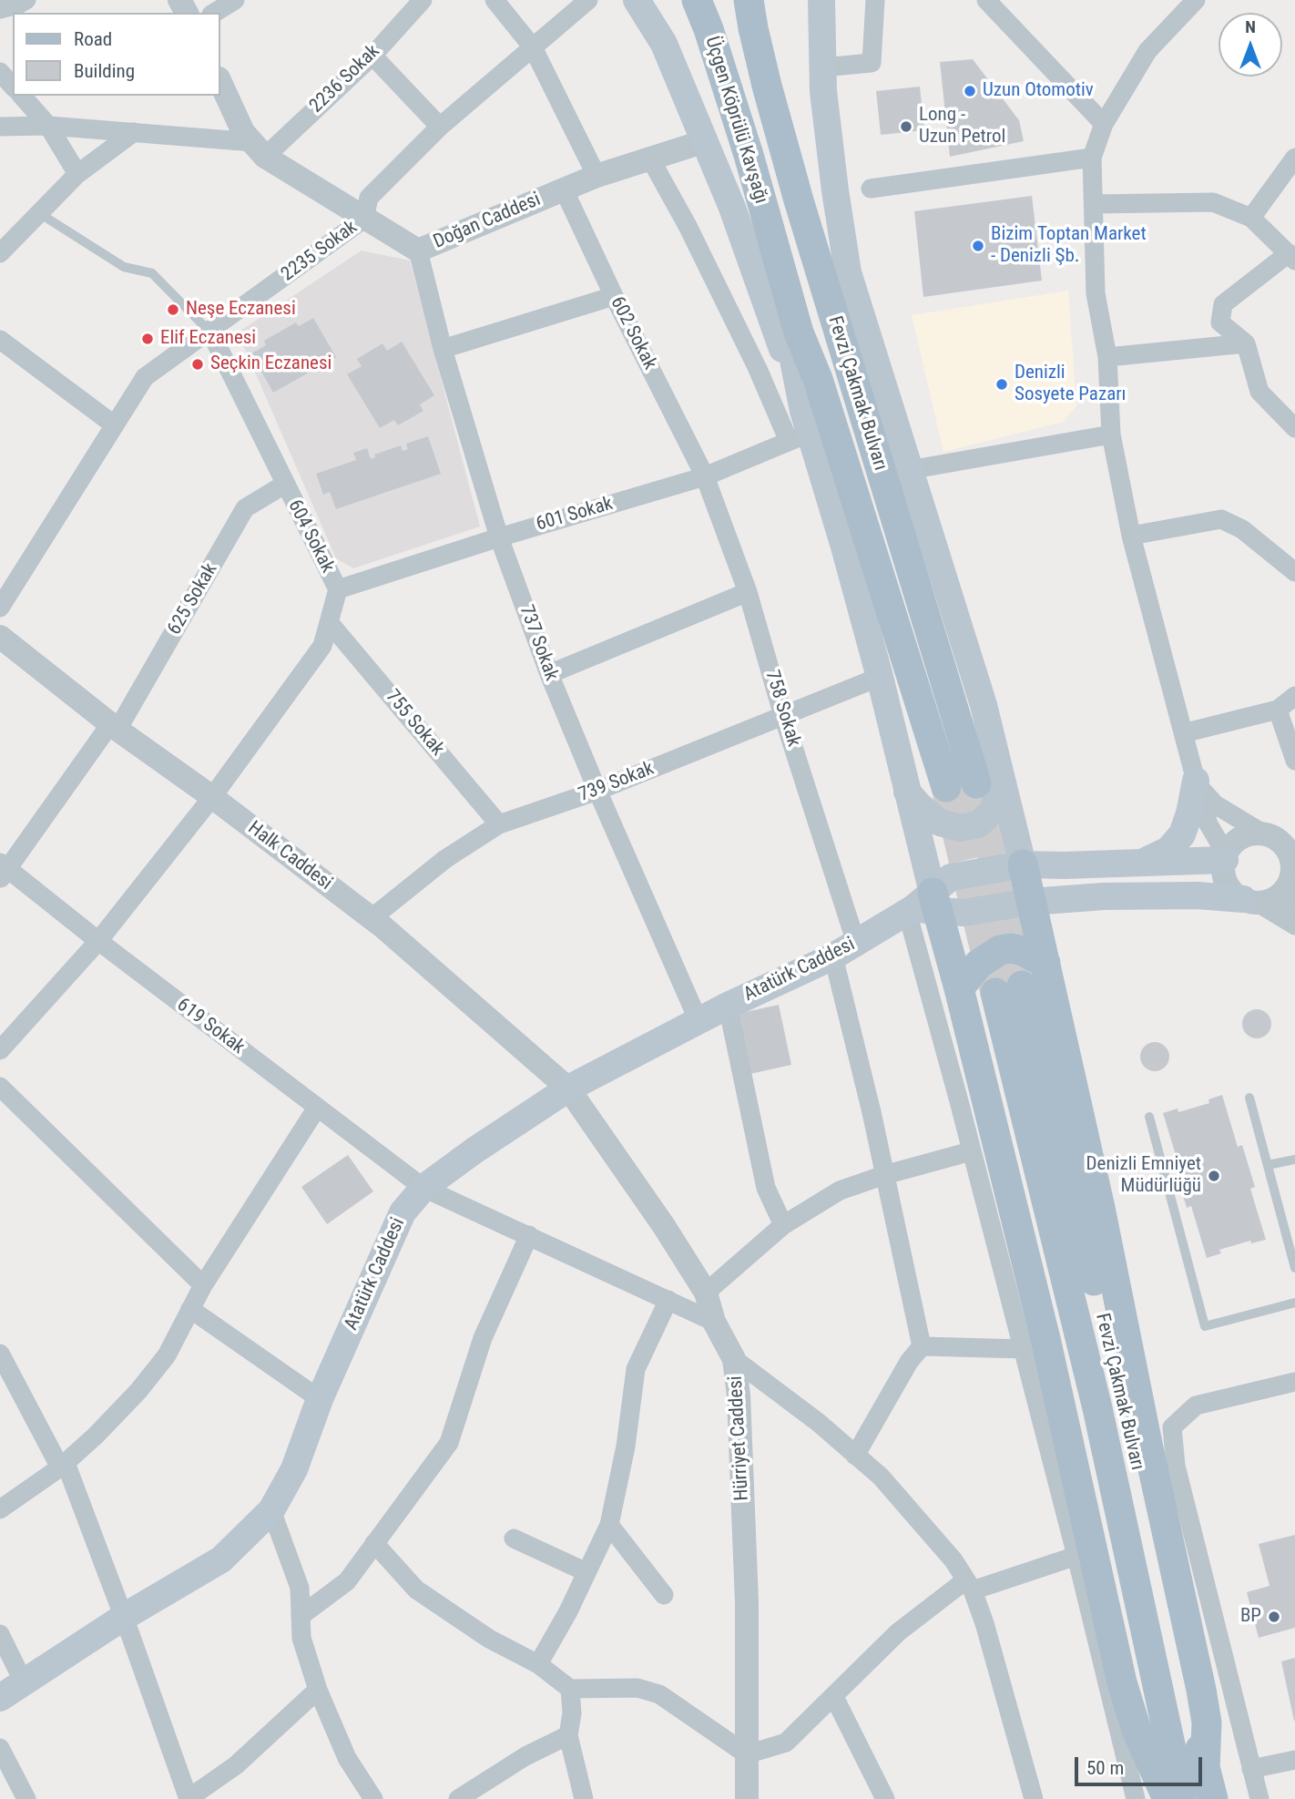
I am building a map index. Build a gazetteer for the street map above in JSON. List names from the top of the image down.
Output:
{
  "streets": {
    "main road": ["Üçgen Köprülü Kavşağı", "Fevzi Çakmak Bulvarı", "Atatürk Caddesi"],
    "street": [
      "2236 Sokak",
      "Doğan Caddesi",
      "2235 Sokak",
      "602 Sokak",
      "601 Sokak",
      "604 Sokak",
      "625 Sokak",
      "737 Sokak",
      "758 Sokak",
      "755 Sokak",
      "739 Sokak",
      "Halk Caddesi",
      "619 Sokak",
      "Hürriyet Caddesi"
    ]
  },
  "crossings": [
    ["2236 Sokak", "Doğan Caddesi"],
    ["Üçgen Köprülü Kavşağı", "Fevzi Çakmak Bulvarı"],
    ["Doğan Caddesi", "2235 Sokak"],
    ["Doğan Caddesi", "602 Sokak"],
    ["Doğan Caddesi", "737 Sokak"],
    ["2235 Sokak", "604 Sokak"],
    ["602 Sokak", "601 Sokak"],
    ["602 Sokak", "758 Sokak"],
    ["601 Sokak", "604 Sokak"],
    ["601 Sokak", "737 Sokak"],
    ["601 Sokak", "758 Sokak"],
    ["604 Sokak", "625 Sokak"],
    ["604 Sokak", "755 Sokak"],
    ["604 Sokak", "Halk Caddesi"],
    ["604 Sokak", "619 Sokak"],
    ["625 Sokak", "Halk Caddesi"],
    ["625 Sokak", "619 Sokak"],
    ["737 Sokak", "739 Sokak"],
    ["737 Sokak", "Atatürk Caddesi"],
    ["758 Sokak", "739 Sokak"],
    ["758 Sokak", "Atatürk Caddesi"],
    ["755 Sokak", "739 Sokak"],
    ["739 Sokak", "Halk Caddesi"],
    ["Halk Caddesi", "Atatürk Caddesi"],
    ["Halk Caddesi", "Hürriyet Caddesi"],
    ["Atatürk Caddesi", "619 Sokak"],
    ["Atatürk Caddesi", "Hürriyet Caddesi"],
    ["619 Sokak", "Hürriyet Caddesi"]
  ],
  "places": [
    "Uzun Otomotiv",
    "Long - Uzun Petrol",
    "Bizim Toptan Market - Denizli Şb.",
    "Neşe Eczanesi",
    "Elif Eczanesi",
    "Seçkin Eczanesi",
    "Denizli Sosyete Pazarı",
    "Denizli Emniyet Müdürlüğü",
    "BP"
  ],
  "legend": ["Road", "Building"],
  "scale_bar": "50 m",
  "north": "top"
}
